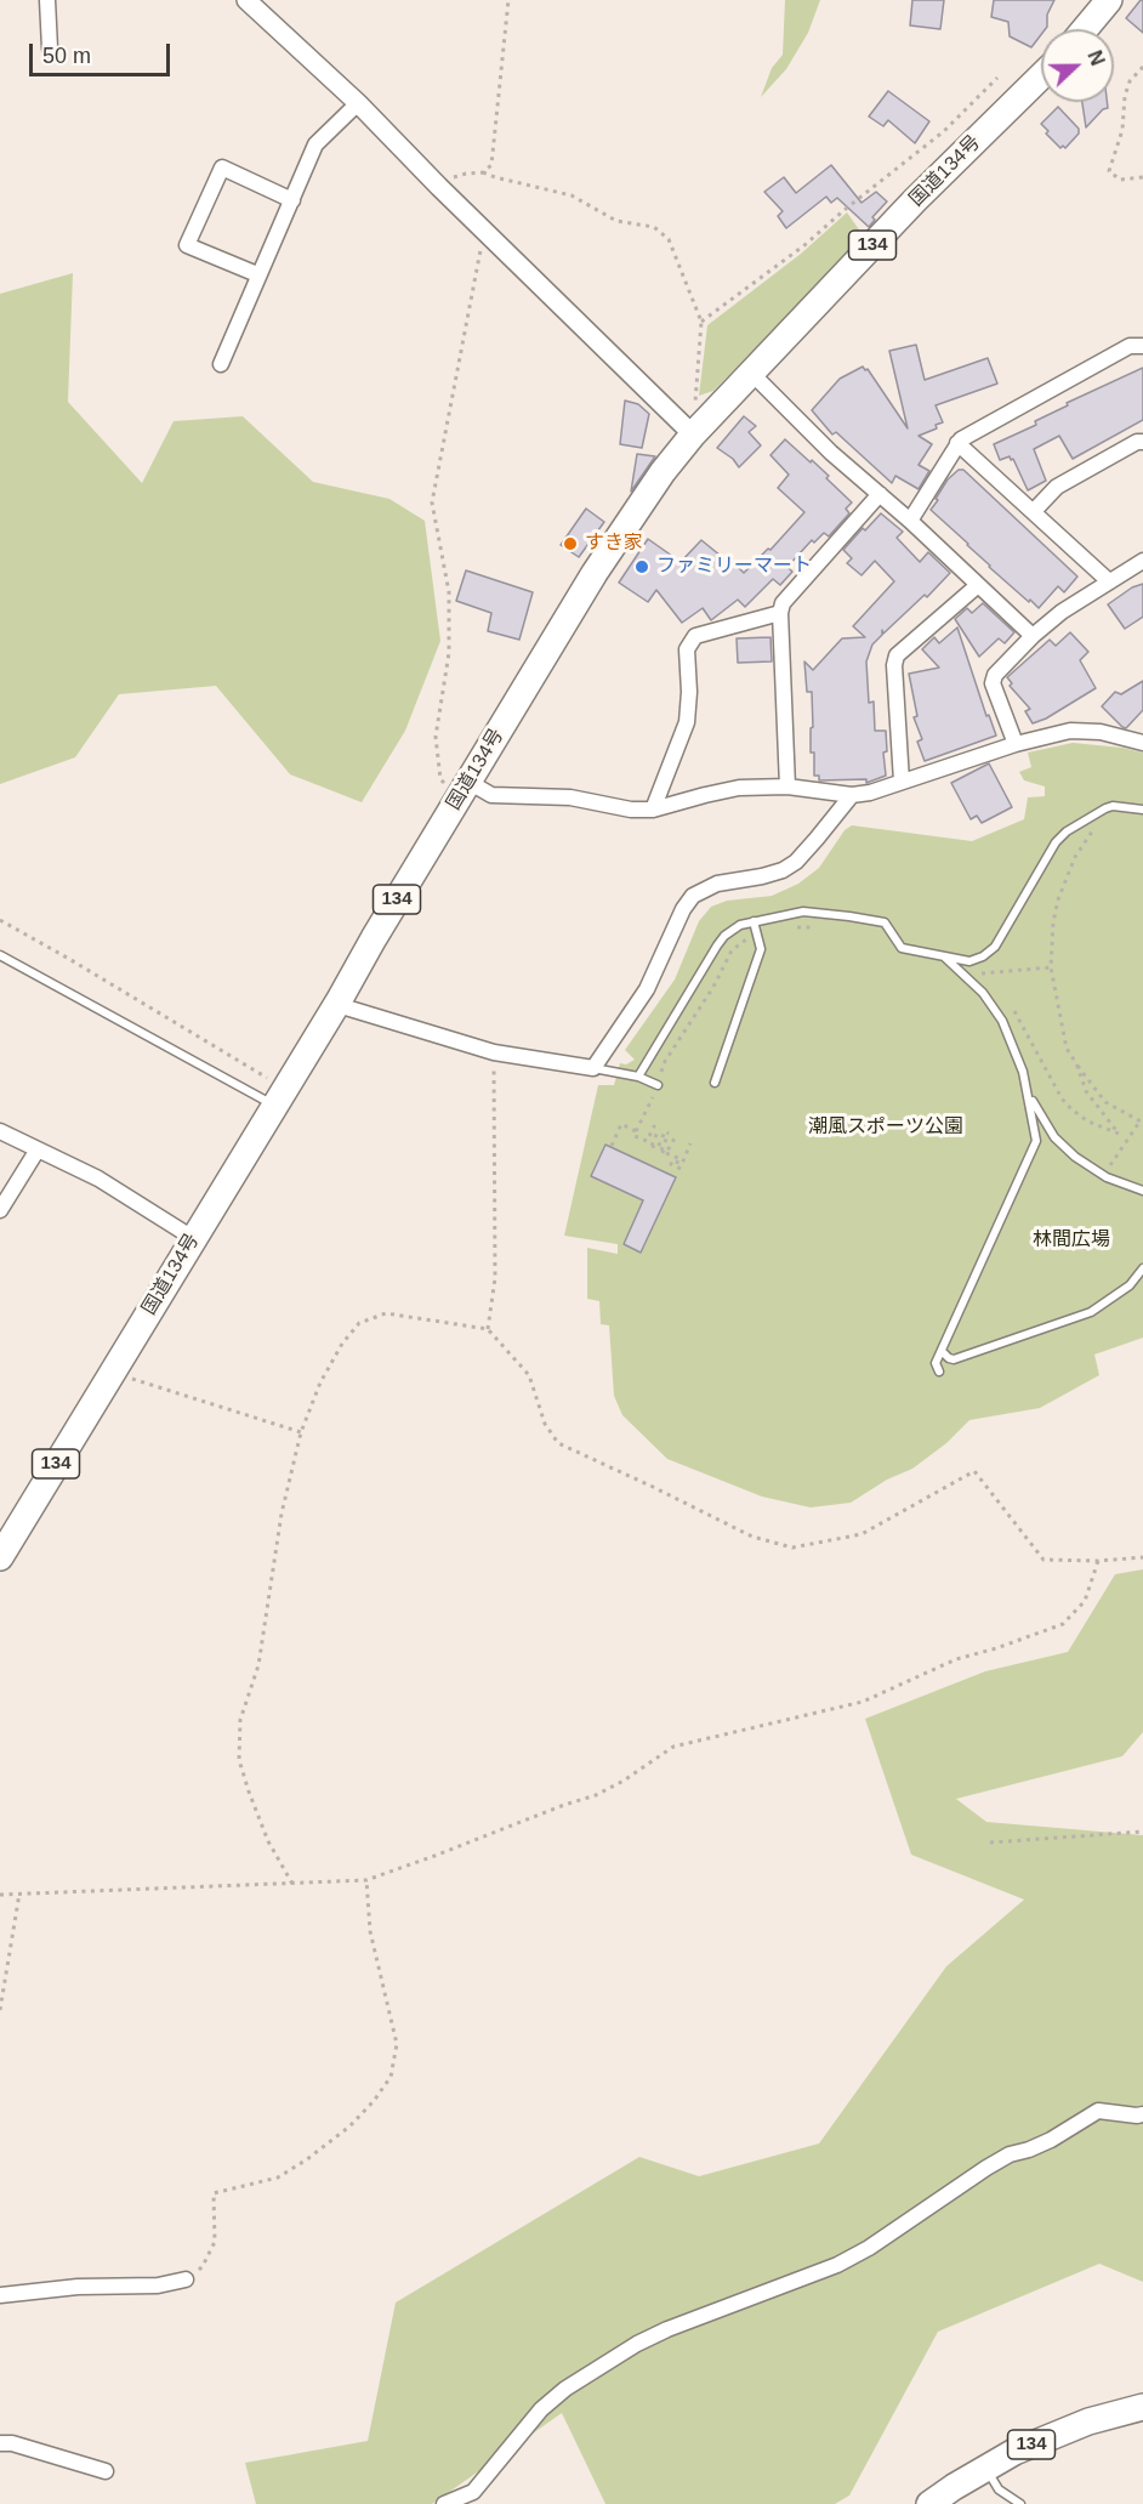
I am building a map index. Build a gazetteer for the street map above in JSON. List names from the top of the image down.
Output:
{
  "streets": {
    "highway": ["国道134号", "134"]
  },
  "parks": ["潮風スポーツ公園", "林間広場"],
  "places": ["すき家", "ファミリーマート"],
  "scale_bar": "50 m",
  "north": "right"
}
